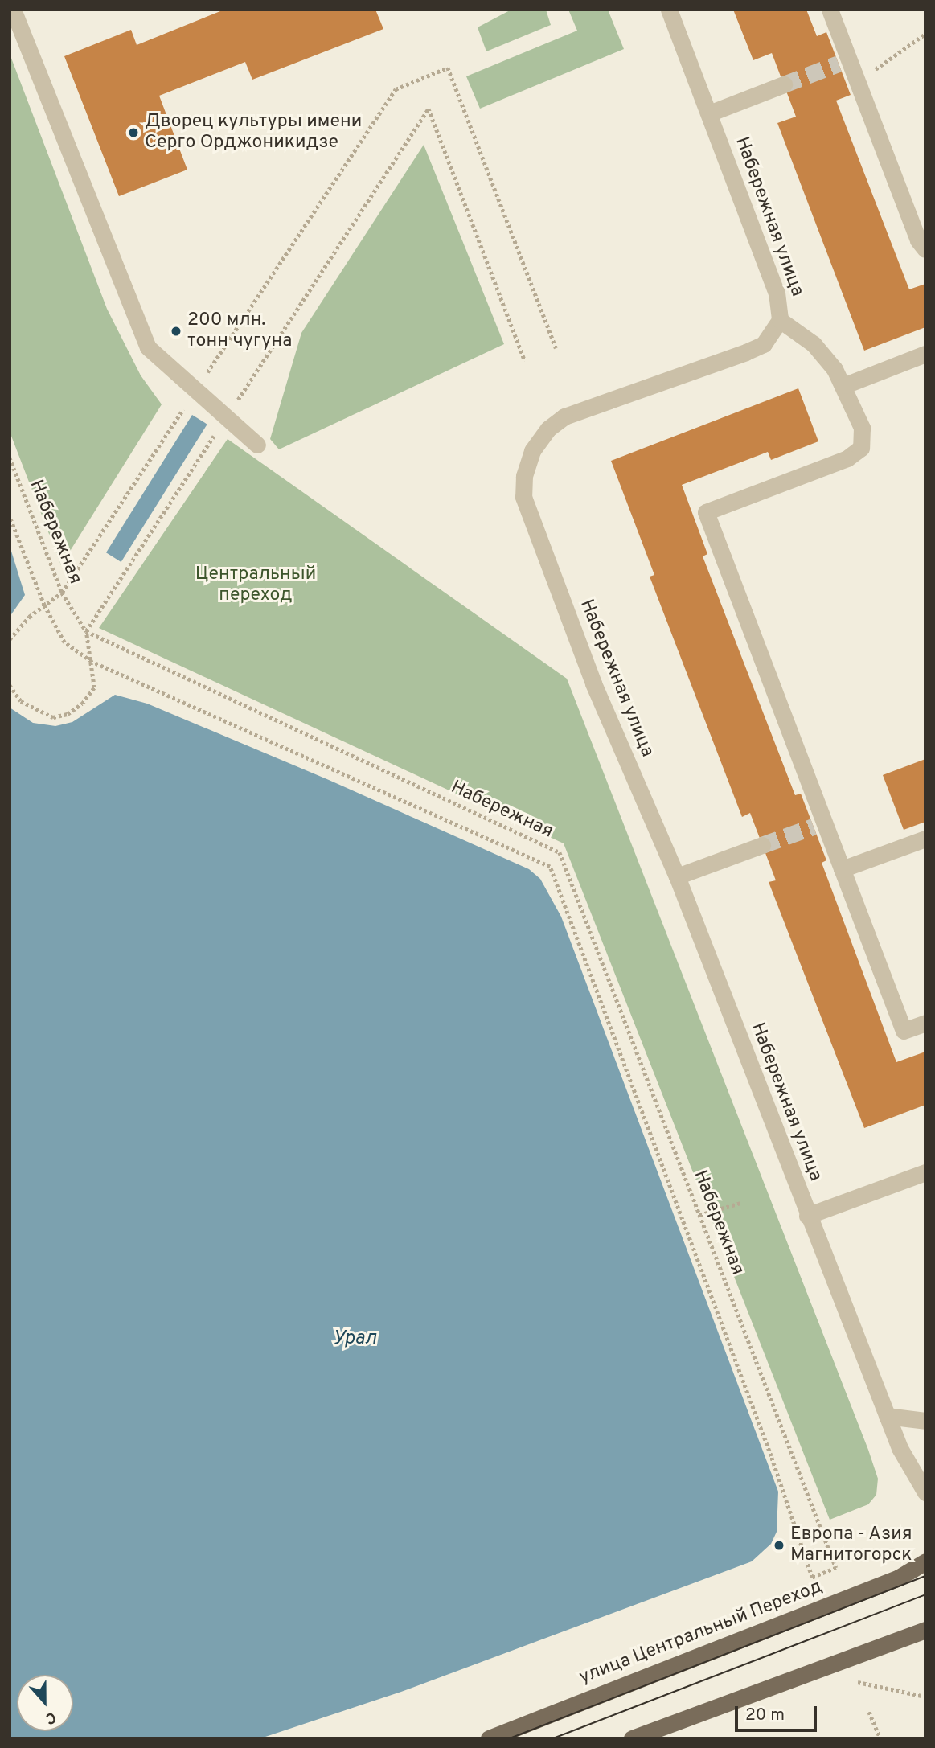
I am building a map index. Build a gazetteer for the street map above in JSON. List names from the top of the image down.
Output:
{
  "streets": {
    "main road": ["улица Центральный Переход"],
    "street": ["Набережная улица"],
    "path": ["Набережная"]
  },
  "water": ["Урал"],
  "parks": ["Центральный переход"],
  "places": ["Дворец культуры имени Серго Орджоникидзе", "200 млн. тонн чугуна", "Европа - Азия Магнитогорск"],
  "scale_bar": "20 m",
  "north": "bottom"
}
